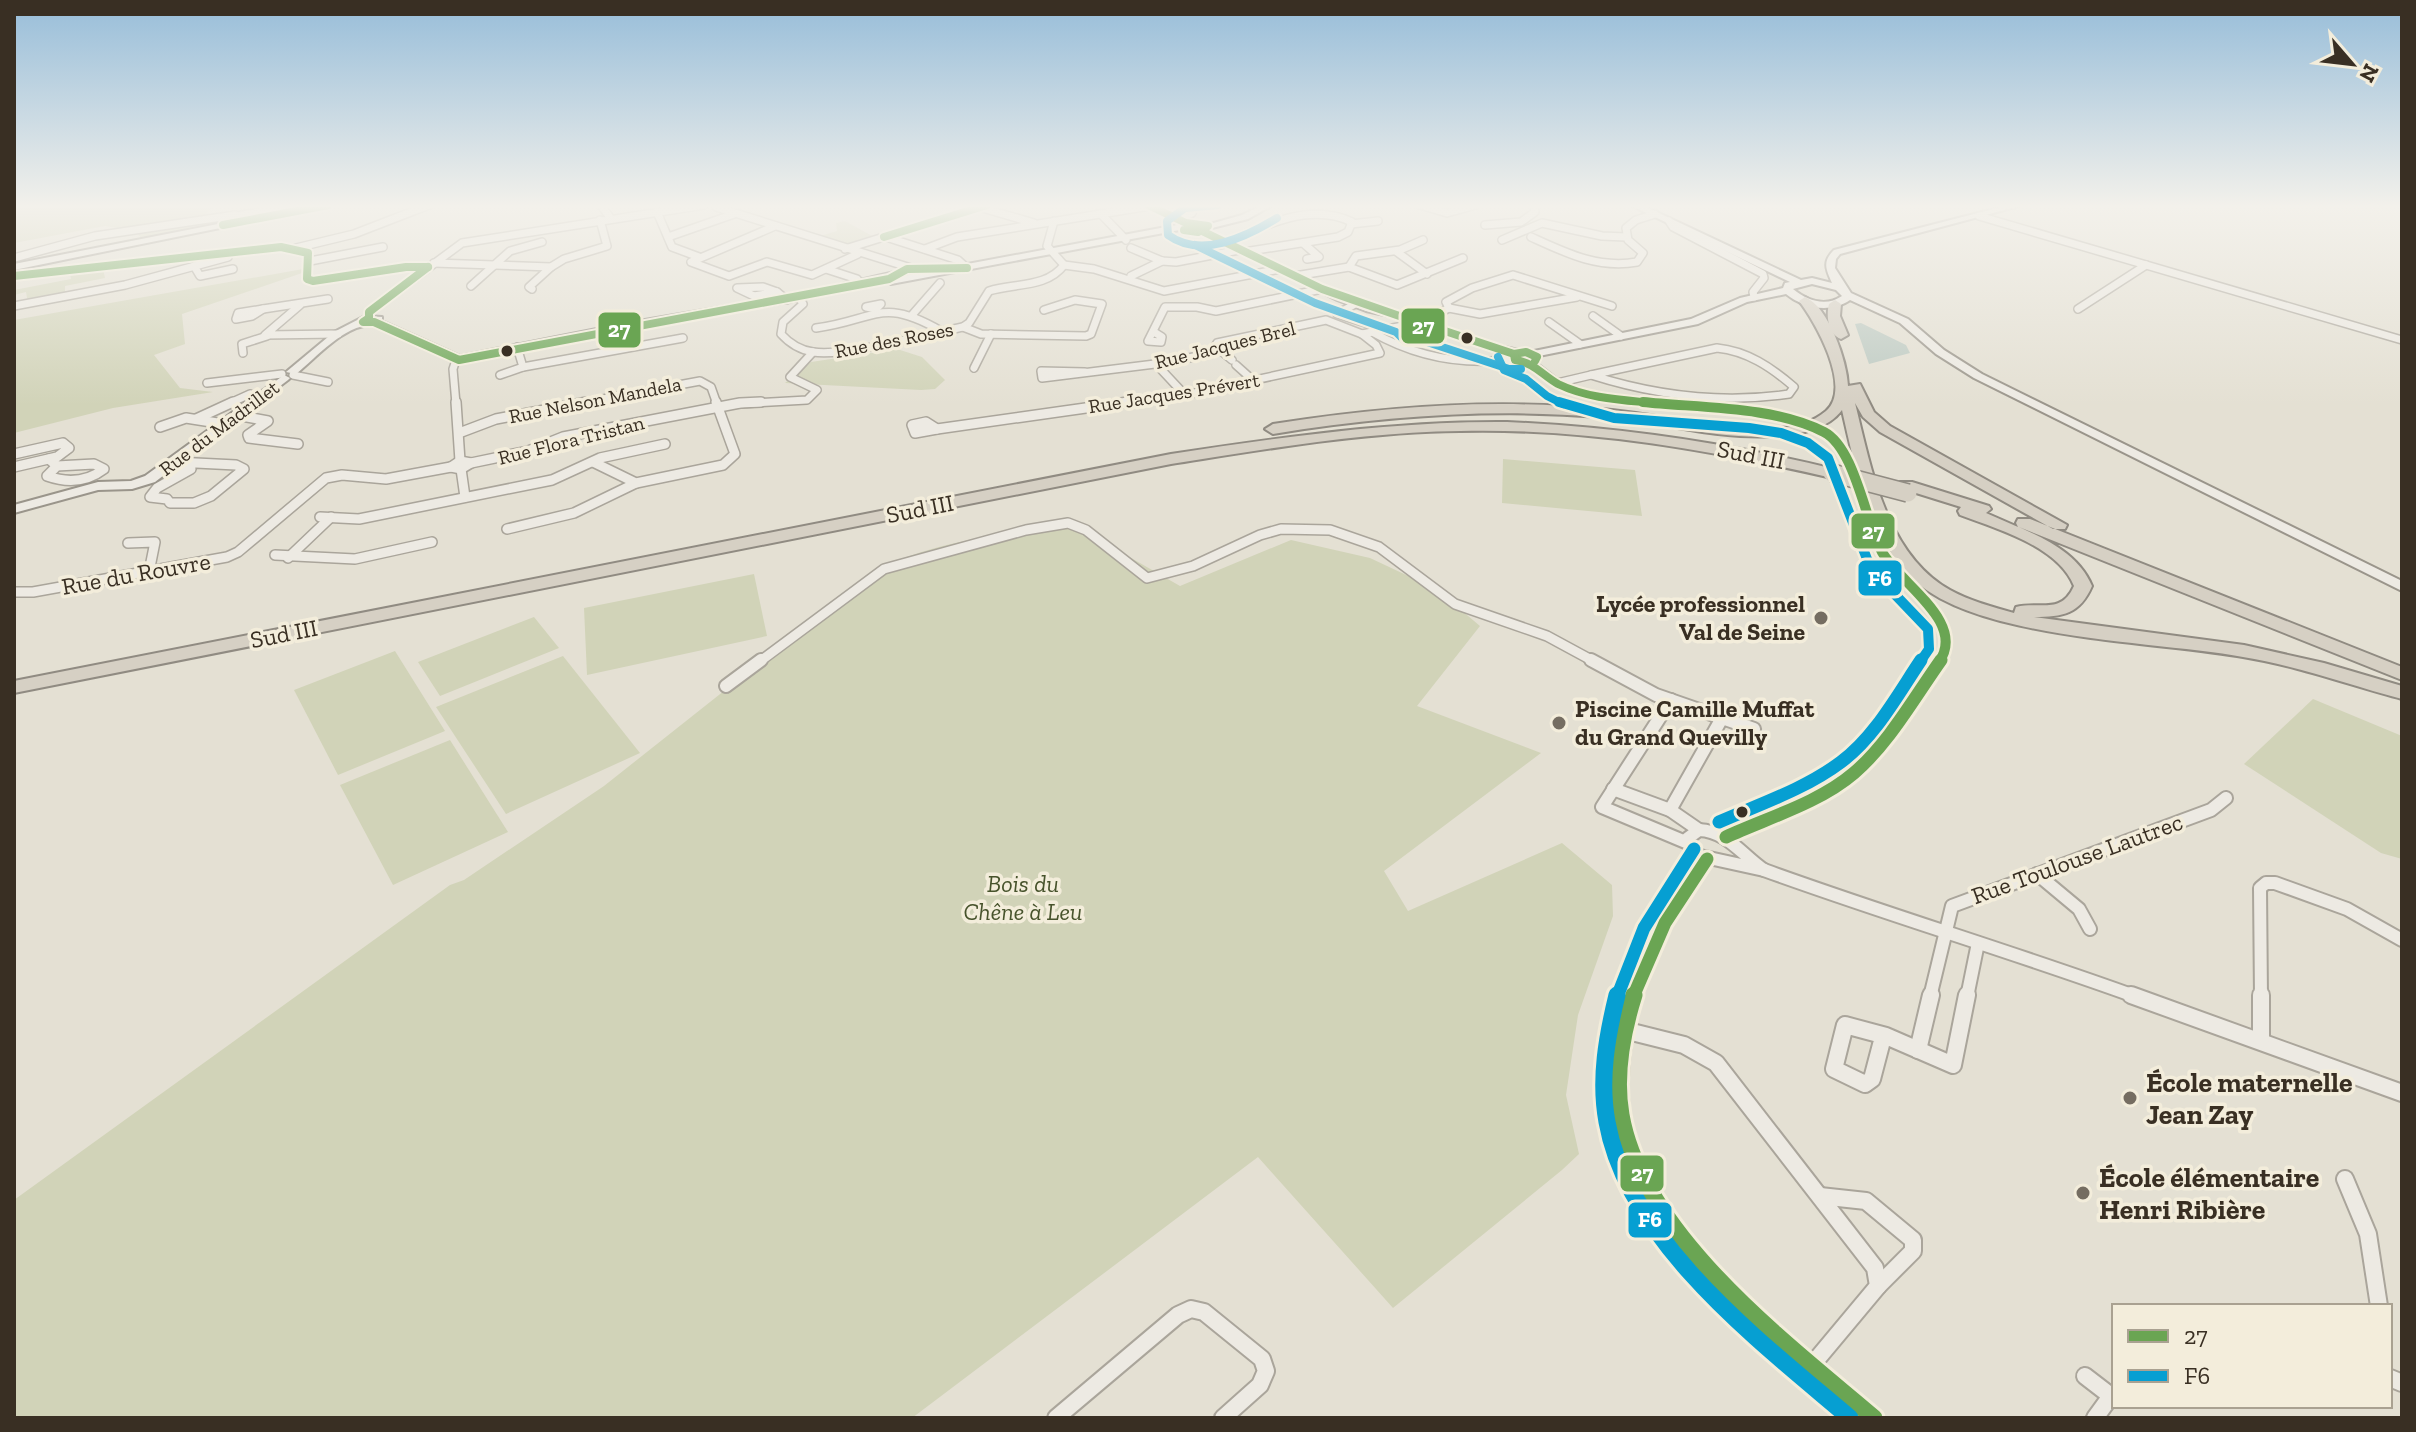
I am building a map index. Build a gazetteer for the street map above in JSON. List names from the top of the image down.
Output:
{
  "streets": {
    "highway": ["Sud III"],
    "street": [
      "Rue des Roses",
      "Rue Jacques Brel",
      "Rue Jacques Prévert",
      "Rue Nelson Mandela",
      "Rue du Madrillet",
      "Rue Flora Tristan",
      "Rue du Rouvre",
      "Rue Toulouse Lautrec"
    ]
  },
  "crossings": [
    ["Rue des Roses", "Rue Flora Tristan"],
    ["Rue Jacques Brel", "Rue Jacques Prévert"],
    ["Rue Nelson Mandela", "Rue Flora Tristan"],
    ["Rue Flora Tristan", "Rue du Rouvre"]
  ],
  "parks": ["Bois du Chêne à Leu"],
  "places": [
    "Lycée professionnel Val de Seine",
    "Piscine Camille Muffat du Grand Quevilly",
    "École maternelle Jean Zay",
    "École élémentaire Henri Ribière"
  ],
  "lines": ["transit line 27", "transit line F6"],
  "legend": ["27", "F6"],
  "north": "bottom right"
}
